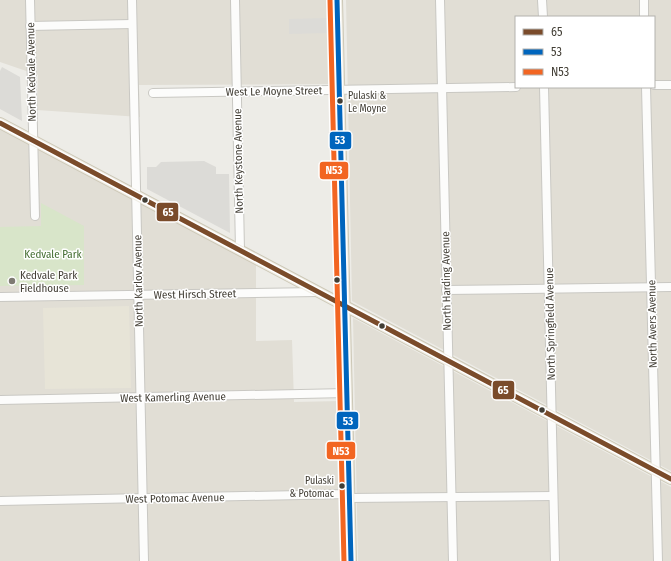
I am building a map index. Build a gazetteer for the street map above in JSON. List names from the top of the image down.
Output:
{
  "streets": {
    "street": [
      "North Kedvale Avenue",
      "West Le Moyne Street",
      "North Keystone Avenue",
      "North Karlov Avenue",
      "North Harding Avenue",
      "West Hirsch Street",
      "North Springfield Avenue",
      "North Avers Avenue",
      "West Kamerling Avenue",
      "West Potomac Avenue"
    ]
  },
  "crossings": [
    ["West Le Moyne Street", "North Keystone Avenue"],
    ["West Le Moyne Street", "North Harding Avenue"],
    ["North Karlov Avenue", "West Hirsch Street"],
    ["North Karlov Avenue", "West Kamerling Avenue"],
    ["North Karlov Avenue", "West Potomac Avenue"],
    ["North Harding Avenue", "West Potomac Avenue"],
    ["North Springfield Avenue", "West Potomac Avenue"]
  ],
  "parks": ["Kedvale Park"],
  "places": ["Pulaski & Le Moyne", "Kedvale Park Fieldhouse", "Pulaski & Potomac"],
  "lines": ["transit line 53", "transit line N53", "transit line 65"],
  "legend": ["65", "53", "N53"]
}
